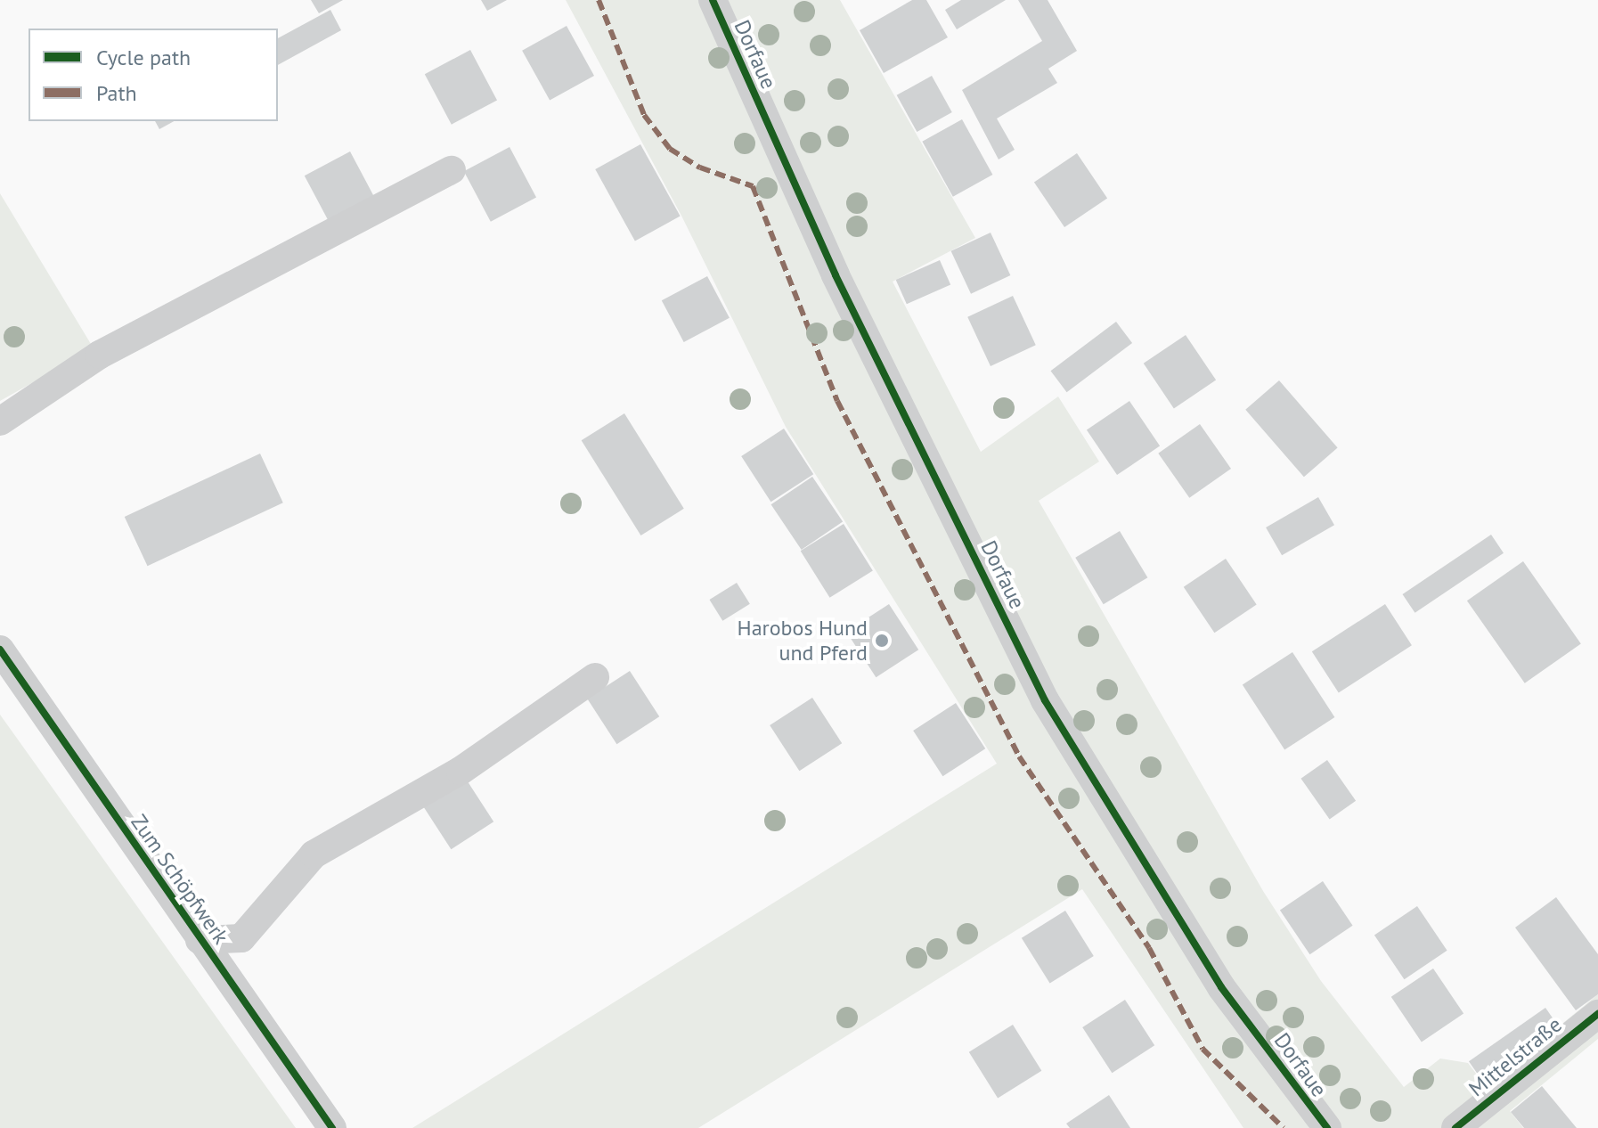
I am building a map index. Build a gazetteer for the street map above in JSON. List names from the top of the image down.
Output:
{
  "streets": {
    "street": ["Dorfaue", "Zum Schöpfwerk", "Mittelstraße"]
  },
  "places": ["Harobos Hund und Pferd"],
  "legend": ["Cycle path", "Path"]
}
